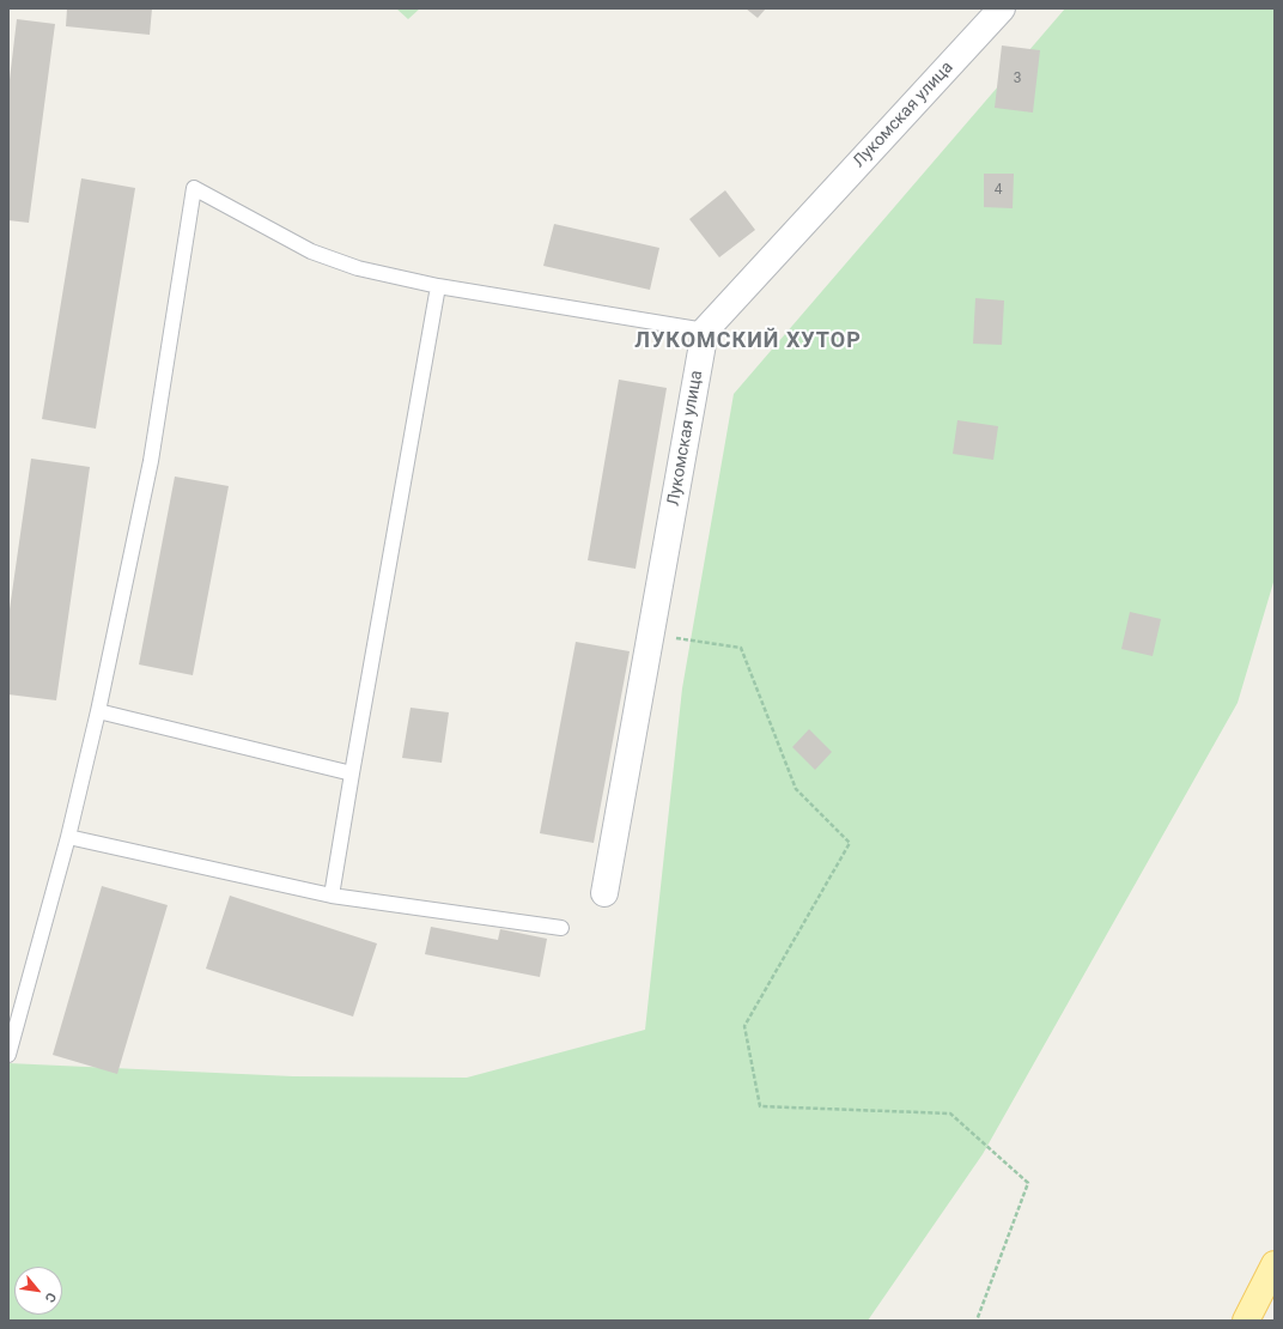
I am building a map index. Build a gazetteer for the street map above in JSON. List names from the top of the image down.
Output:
{
  "streets": {
    "street": ["Лукомская улица"]
  },
  "districts": ["ЛУКОМСКИЙ ХУТОР"],
  "house_numbers": ["3", "4"],
  "north": "bottom right"
}
